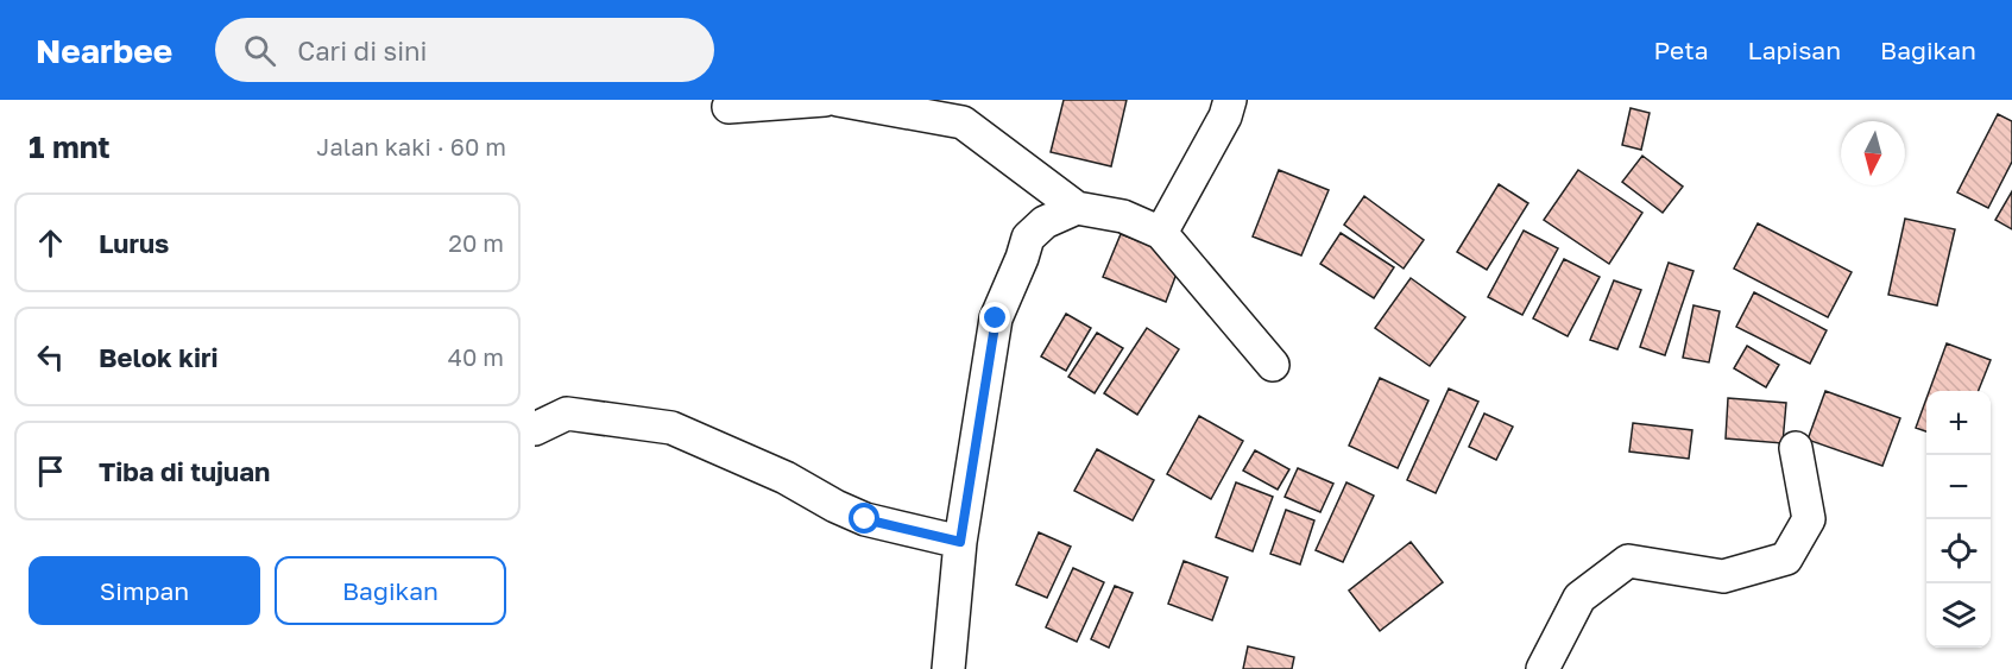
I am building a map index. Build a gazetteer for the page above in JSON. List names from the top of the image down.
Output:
{
  "north": "bottom",
  "page": {
    "header": "Nearbee",
    "search": "Cari di sini",
    "nav": ["Peta", "Lapisan", "Bagikan"],
    "heading": ["1 mnt", "Jalan kaki · 60 m"],
    "list": [
      ["Lurus", "20 m"],
      ["Belok kiri", "40 m"],
      "Tiba di tujuan"
    ],
    "map_buttons": ["+", "−"],
    "buttons": ["Simpan", "Bagikan"]
  }
}
